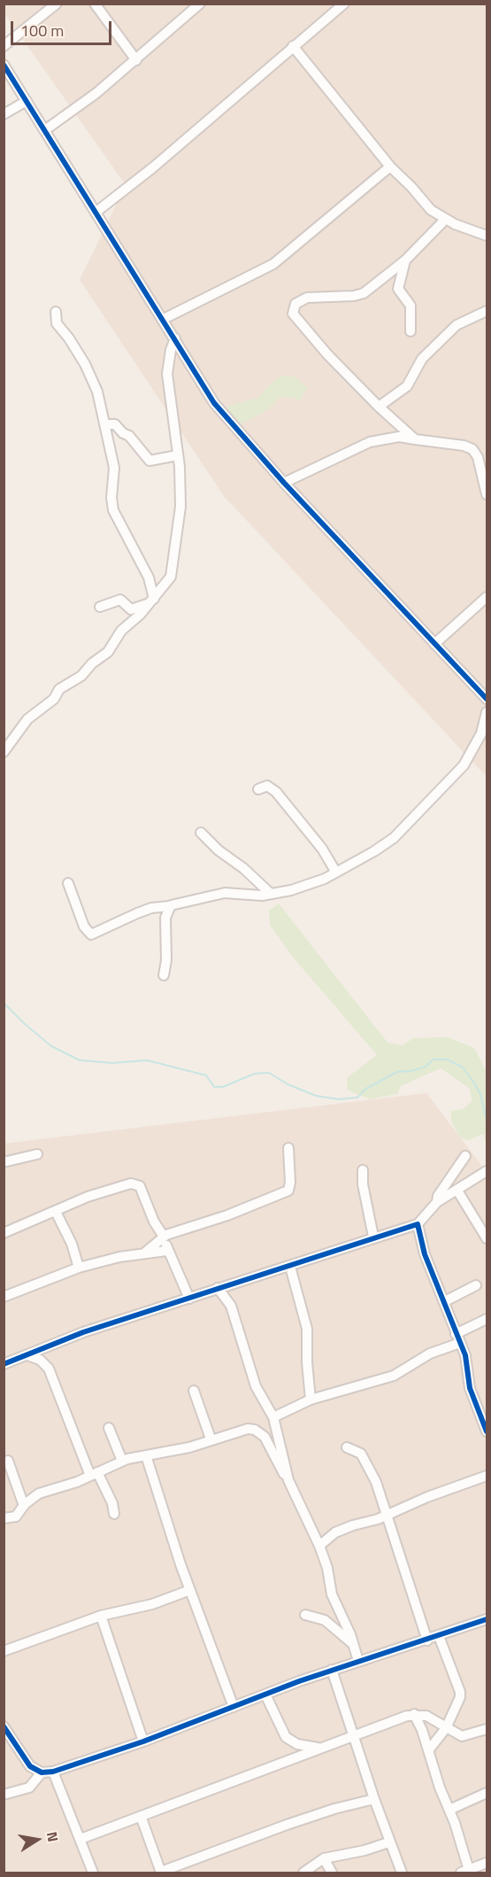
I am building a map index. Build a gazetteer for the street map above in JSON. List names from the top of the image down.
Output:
{
  "scale_bar": "100 m",
  "north": "right"
}
